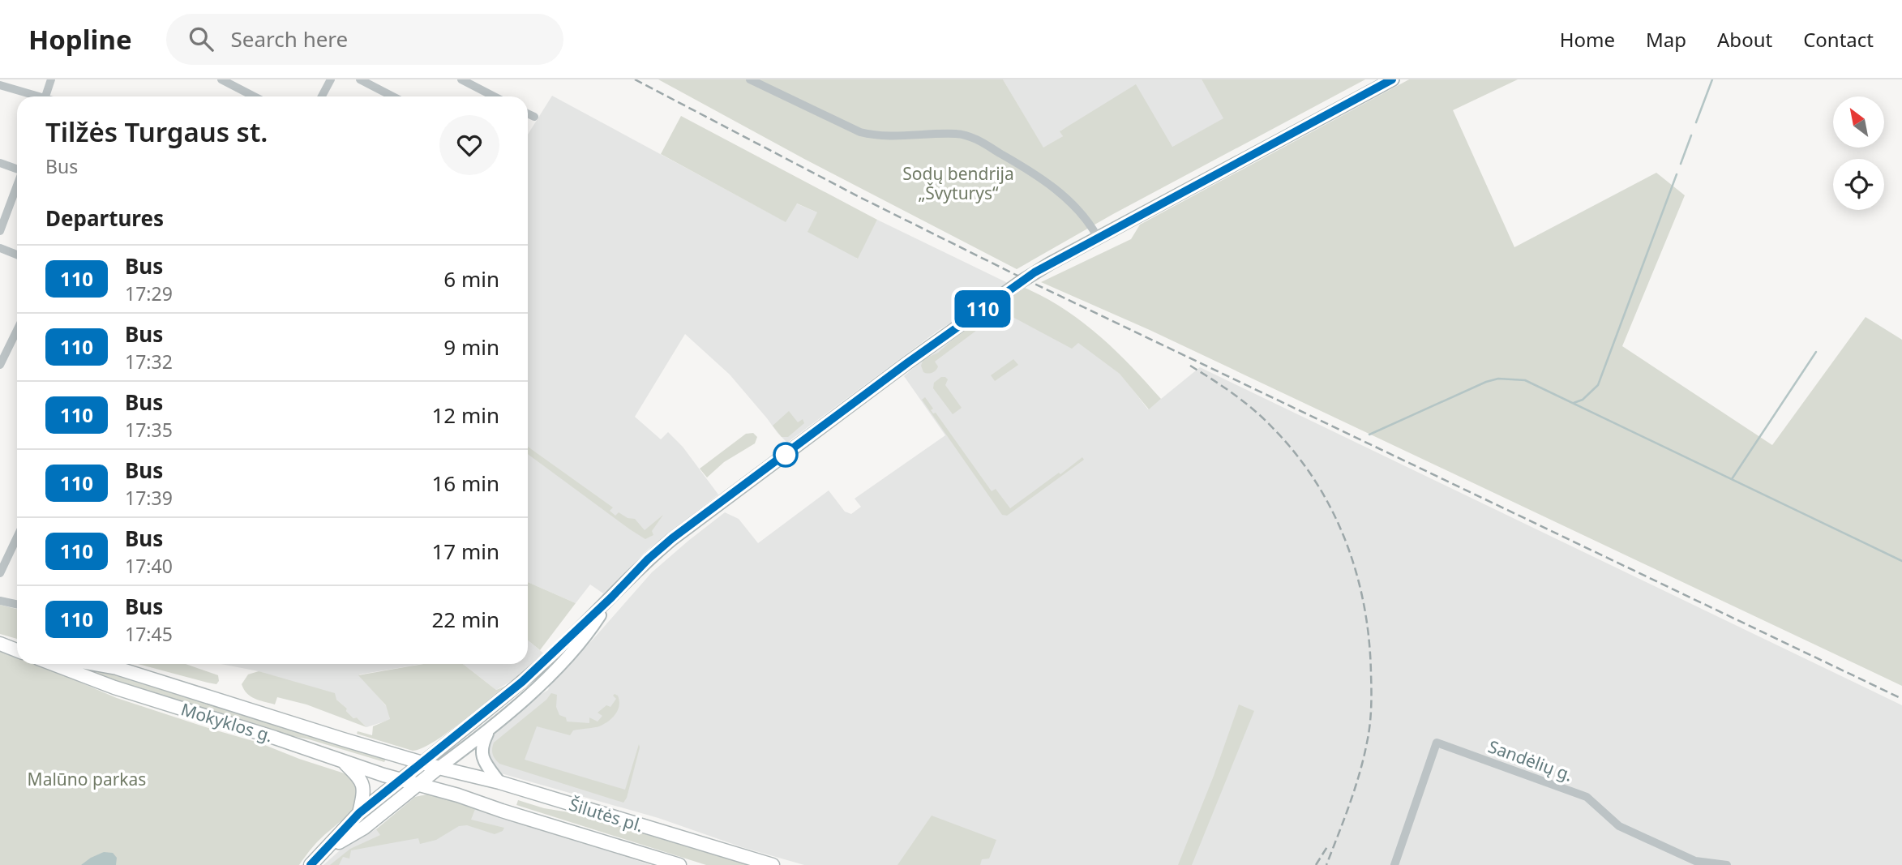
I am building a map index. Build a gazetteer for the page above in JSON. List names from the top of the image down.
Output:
{
  "streets": {
    "main road": ["Mokyklos g.", "Šilutės pl."],
    "street": ["Sandėlių g."]
  },
  "crossings": [
    ["Mokyklos g.", "Šilutės pl."]
  ],
  "parks": ["Sodų bendrija „Švyturys“", "Malūno parkas"],
  "lines": ["bus line 110"],
  "north": "top left",
  "page": {
    "header": "Hopline",
    "search": "Search here",
    "nav": [
      "Home",
      "Map",
      "About",
      "Contact"
    ],
    "on_map": "110",
    "heading": [
      ["Tilžės Turgaus st.", "Bus"],
      "Departures"
    ],
    "list": [
      {
        "mark": "110",
        "name": "Bus",
        "note": "17:29",
        "value": "6 min"
      },
      {
        "mark": "110",
        "name": "Bus",
        "note": "17:32",
        "value": "9 min"
      },
      {
        "mark": "110",
        "name": "Bus",
        "note": "17:35",
        "value": "12 min"
      },
      {
        "mark": "110",
        "name": "Bus",
        "note": "17:39",
        "value": "16 min"
      },
      {
        "mark": "110",
        "name": "Bus",
        "note": "17:40",
        "value": "17 min"
      },
      {
        "mark": "110",
        "name": "Bus",
        "note": "17:45",
        "value": "22 min"
      }
    ]
  }
}
